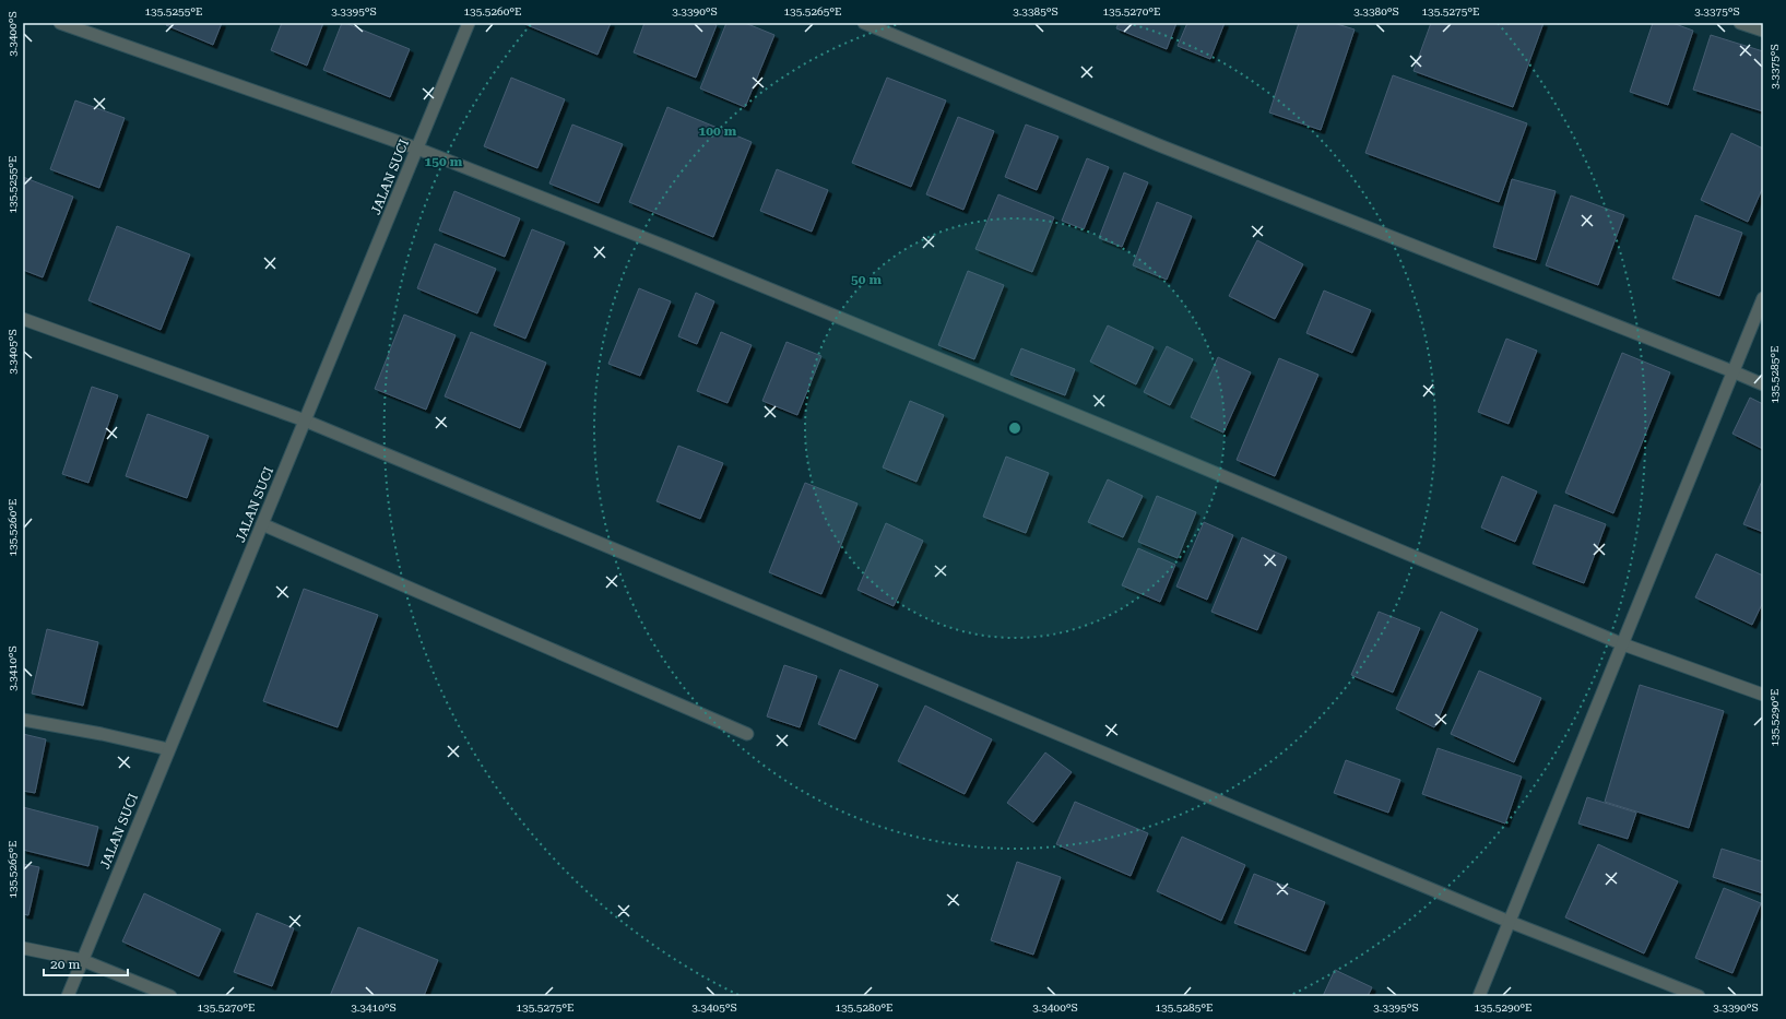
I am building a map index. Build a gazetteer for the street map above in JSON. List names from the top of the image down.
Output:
{
  "streets": {
    "street": ["JALAN SUCI"]
  },
  "scale_bar": "20 m",
  "coordinates": [
    "135.5255°E",
    "3.3395°S",
    "135.5260°E",
    "3.3390°S",
    "135.5265°E",
    "3.3385°S",
    "135.5270°E",
    "3.3380°S",
    "135.5275°E",
    "3.3375°S",
    "3.3400°S",
    "3.3405°S",
    "135.5285°E",
    "3.3410°S",
    "135.5290°E",
    "135.5280°E"
  ],
  "rings": ["100 m", "150 m", "50 m"]
}
